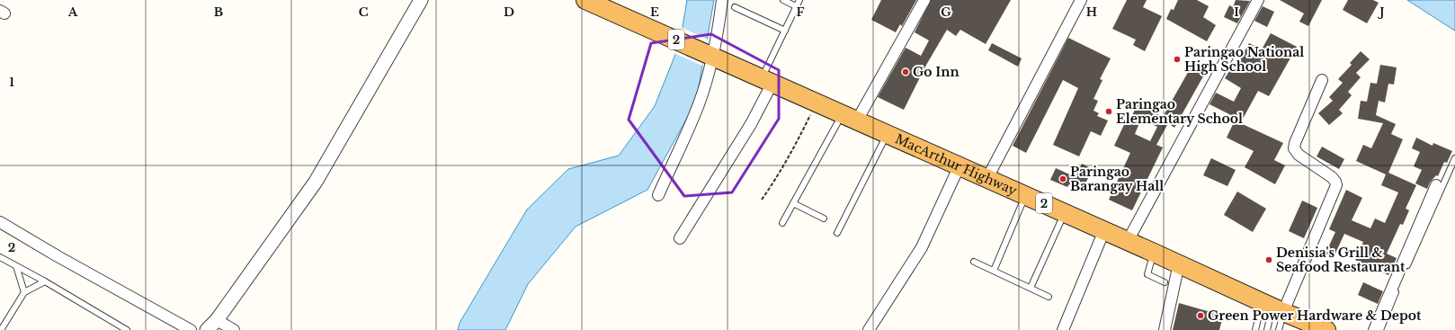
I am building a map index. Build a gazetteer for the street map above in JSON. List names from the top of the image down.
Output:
{
  "streets": {
    "highway": ["2", "MacArthur Highway"]
  },
  "places": [
    "Paringao National High School",
    "Go Inn",
    "Paringao Elementary School",
    "Paringao Barangay Hall",
    "Denisia's Grill & Seafood Restaurant",
    "Green Power Hardware & Depot"
  ],
  "grid": {
    "columns": [
      "A",
      "B",
      "C",
      "D",
      "E",
      "F",
      "G",
      "H",
      "I",
      "J"
    ],
    "rows": ["1", "2"]
  }
}
